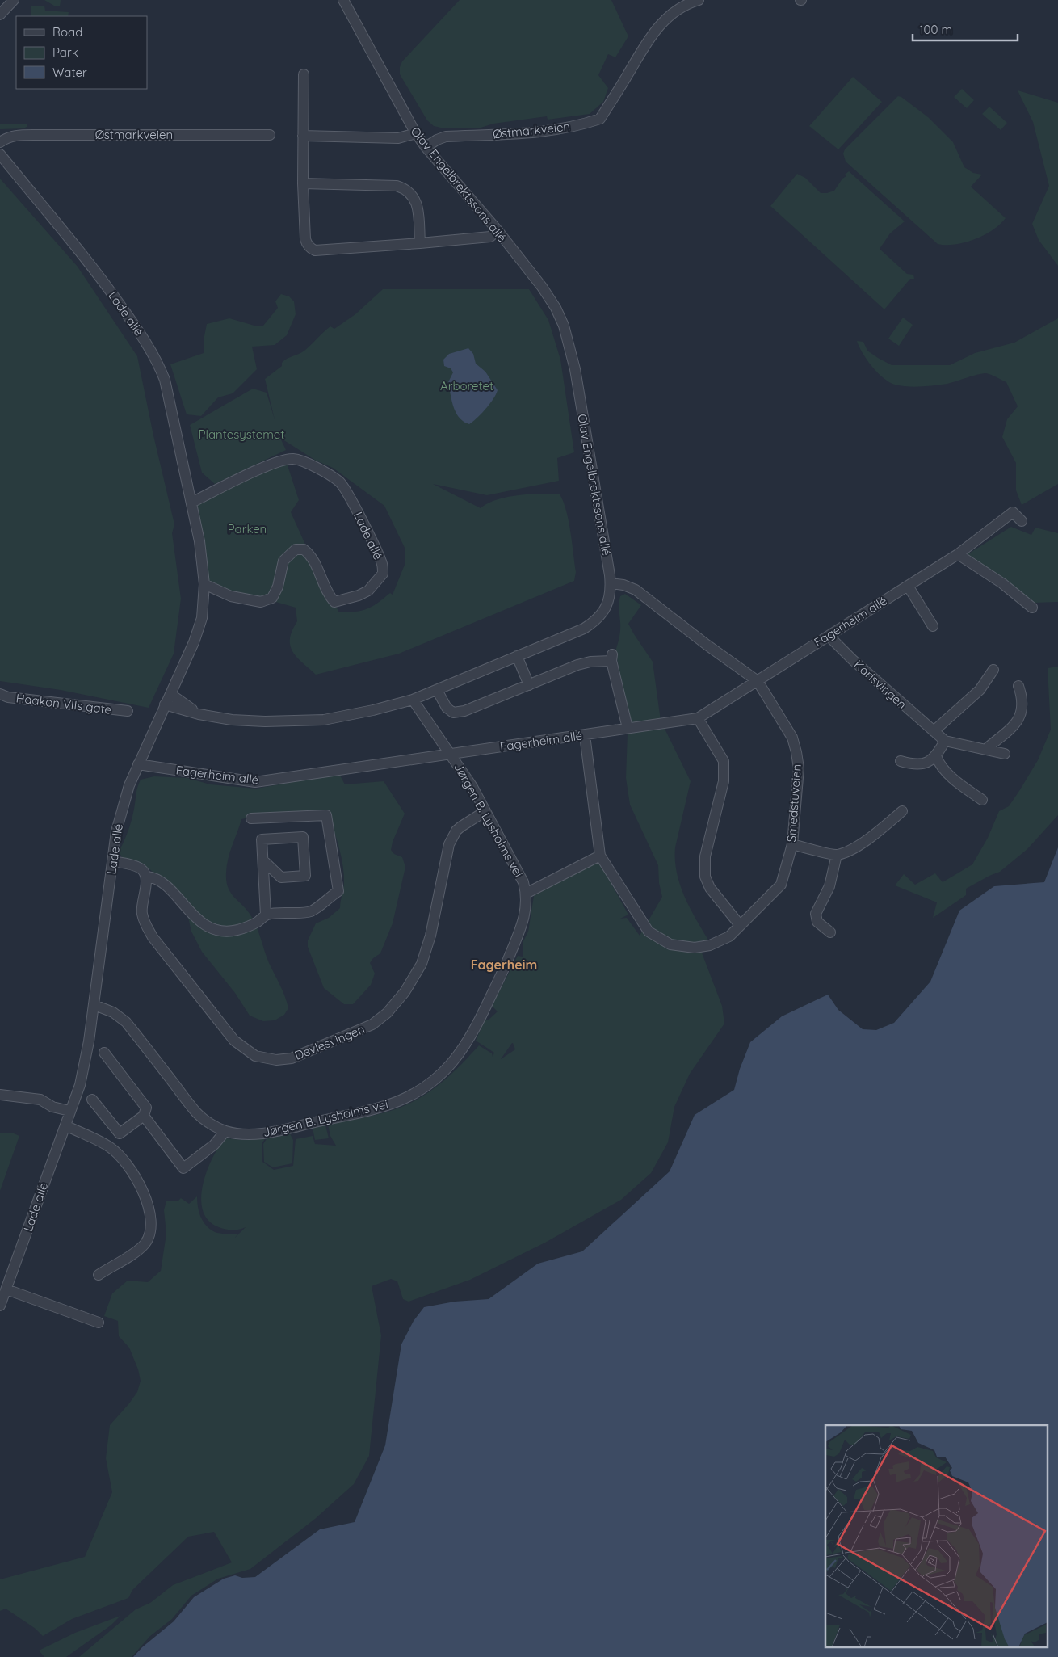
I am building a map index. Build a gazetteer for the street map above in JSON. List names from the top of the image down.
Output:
{
  "streets": {
    "street": [
      "Østmarkveien",
      "Olav Engelbrektssons allé",
      "Lade allé",
      "Fagerheim allé",
      "Karisvingen",
      "Haakon VIIs gate",
      "Smedstuveien",
      "Jørgen B. Lysholms vei",
      "Devlesvingen"
    ]
  },
  "crossings": [
    ["Østmarkveien", "Olav Engelbrektssons allé"],
    ["Olav Engelbrektssons allé", "Lade allé"],
    ["Olav Engelbrektssons allé", "Smedstuveien"],
    ["Olav Engelbrektssons allé", "Jørgen B. Lysholms vei"],
    ["Lade allé", "Fagerheim allé"],
    ["Lade allé", "Jørgen B. Lysholms vei"],
    ["Fagerheim allé", "Karisvingen"],
    ["Fagerheim allé", "Smedstuveien"],
    ["Fagerheim allé", "Jørgen B. Lysholms vei"],
    ["Jørgen B. Lysholms vei", "Devlesvingen"]
  ],
  "districts": ["Fagerheim"],
  "parks": ["Arboretet", "Plantesystemet", "Parken"],
  "legend": ["Road", "Park", "Water"],
  "scale_bar": "100 m"
}
